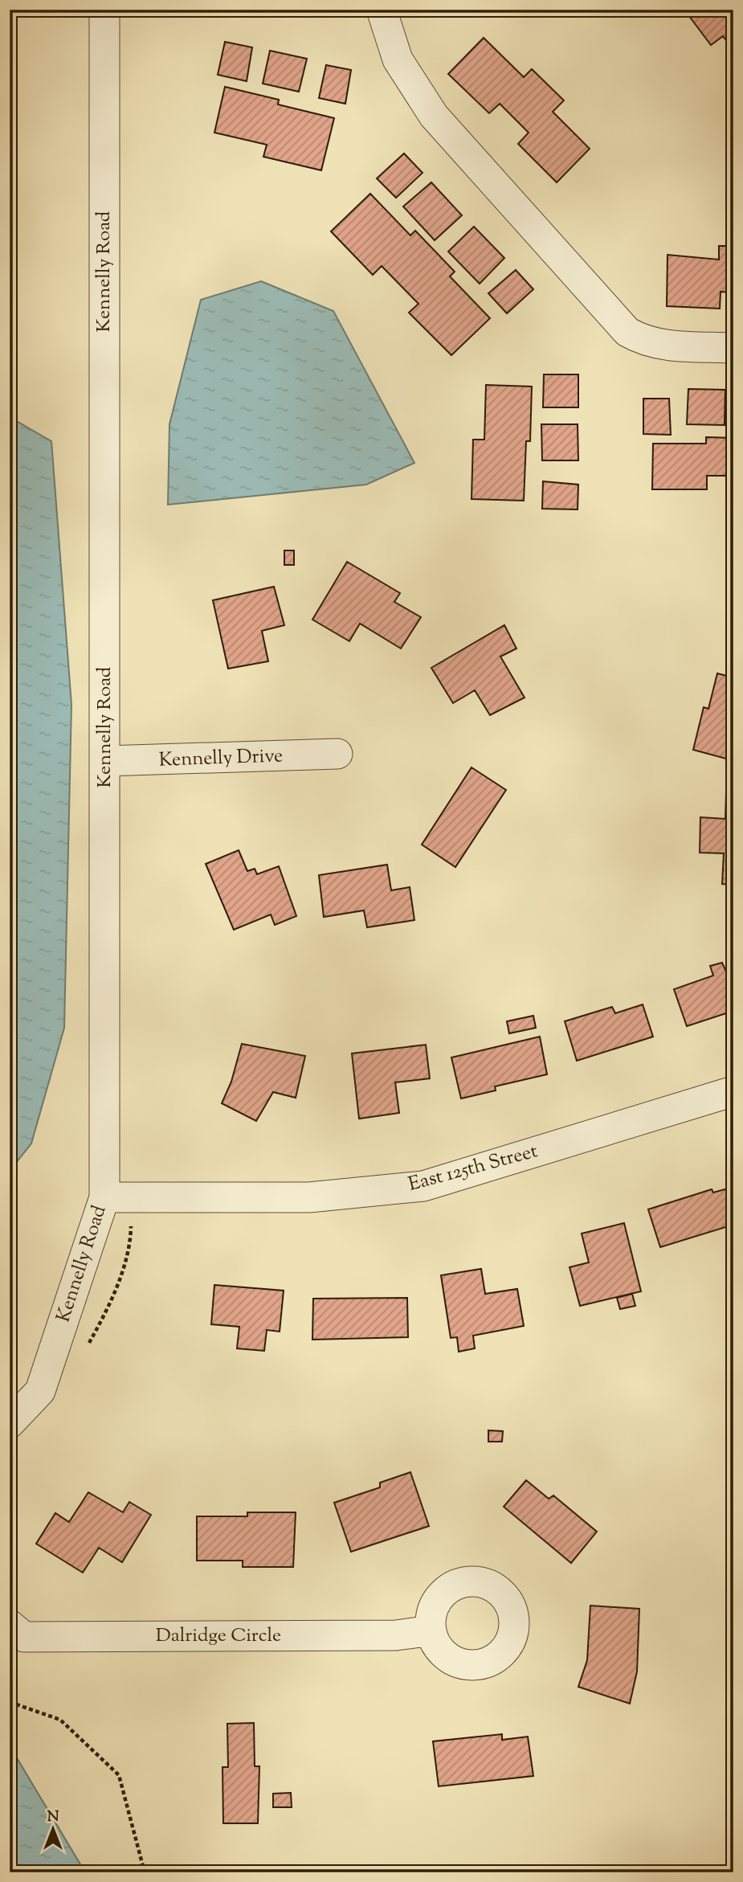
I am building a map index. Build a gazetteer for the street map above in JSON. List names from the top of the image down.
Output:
{
  "streets": {
    "street": [
      "Kennelly Road",
      "Kennelly Drive",
      "East 125th Street",
      "Dalridge Circle"
    ]
  },
  "crossings": [
    ["Kennelly Road", "Kennelly Drive"],
    ["Kennelly Road", "East 125th Street"]
  ],
  "north": "top"
}
